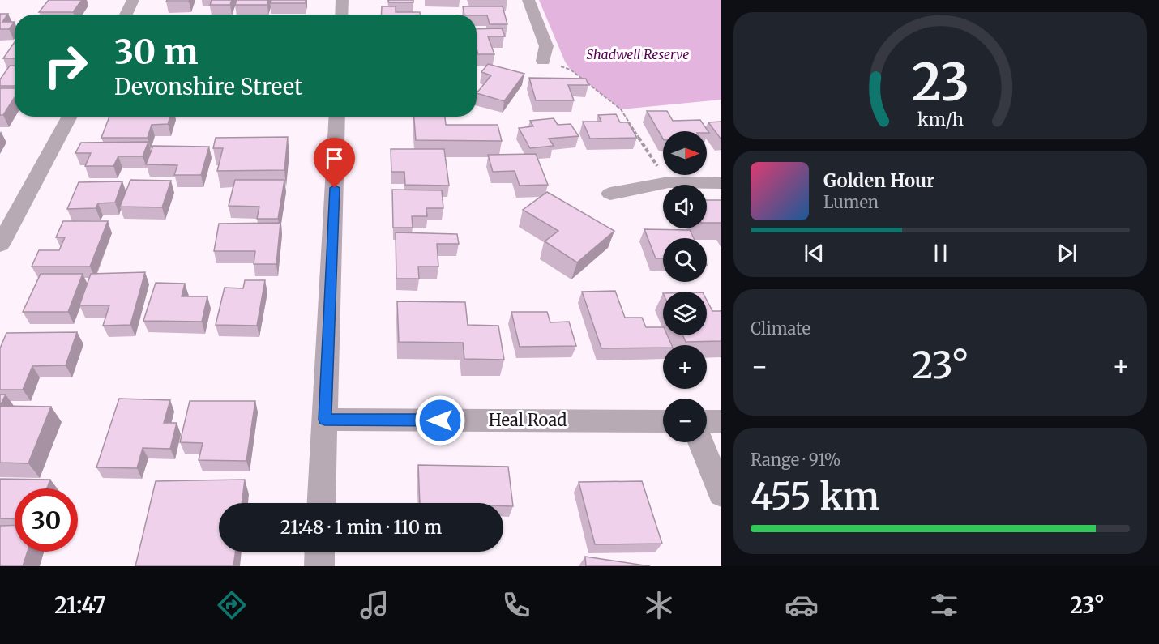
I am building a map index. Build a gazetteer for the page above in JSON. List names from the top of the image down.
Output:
{
  "streets": {
    "street": ["Heal Road"]
  },
  "parks": ["Shadwell Reserve"],
  "north": "right",
  "page": {
    "turn": ["30 m", "Devonshire Street"],
    "map_buttons": ["+", "−"],
    "song": ["Golden Hour", "Lumen"],
    "tile": [
      "Climate",
      ["Range · 91%", "455 km"]
    ],
    "heat": ["−", "23°", "+"],
    "limit": "30",
    "trip": "21:48 · 1 min · 110 m",
    "tabs": ["21:47", "23°"],
    "gauge": ["23", "km/h"]
  }
}
